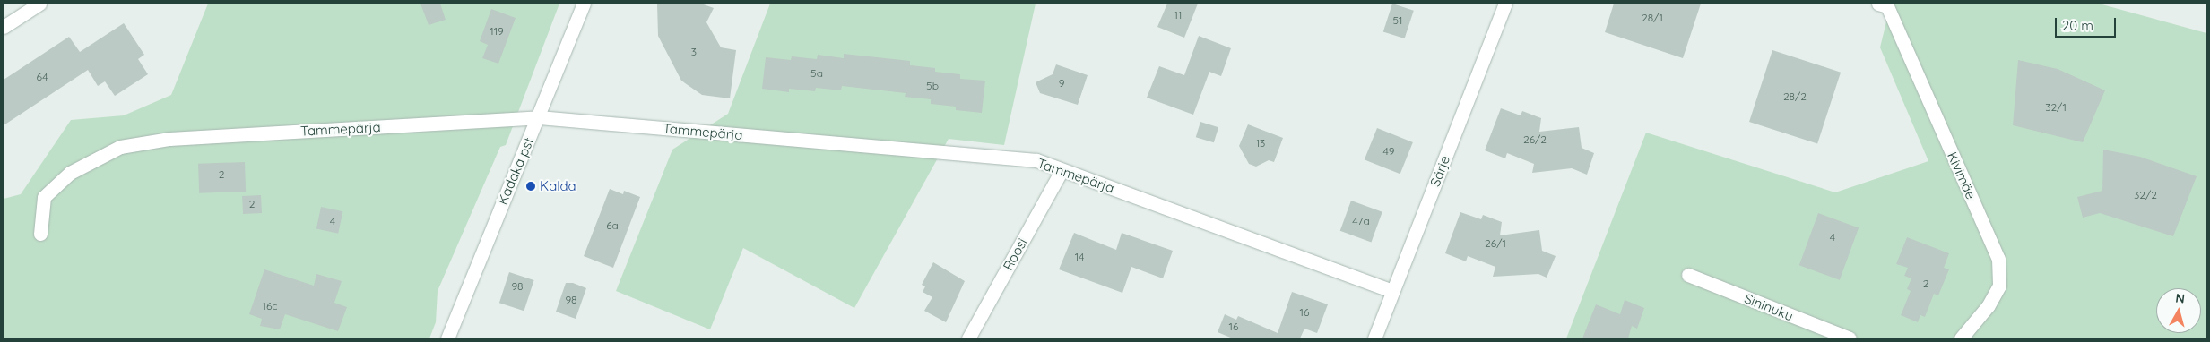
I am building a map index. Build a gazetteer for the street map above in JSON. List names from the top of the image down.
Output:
{
  "streets": {
    "street": [
      "Tammepärja",
      "Kadaka pst",
      "Särje",
      "Kivimäe",
      "Roosi",
      "Sininuku"
    ]
  },
  "crossings": [
    ["Tammepärja", "Kadaka pst"],
    ["Tammepärja", "Särje"],
    ["Tammepärja", "Roosi"]
  ],
  "places": ["Kalda"],
  "house_numbers": [
    "11",
    "28/1",
    "51",
    "119",
    "3",
    "5a",
    "64",
    "9",
    "5b",
    "28/2",
    "32/1",
    "26/2",
    "13",
    "49",
    "2",
    "32/2",
    "2",
    "4",
    "47a",
    "6a",
    "4",
    "26/1",
    "14",
    "2",
    "98",
    "98",
    "16c",
    "16",
    "16"
  ],
  "scale_bar": "20 m",
  "north": "top"
}
